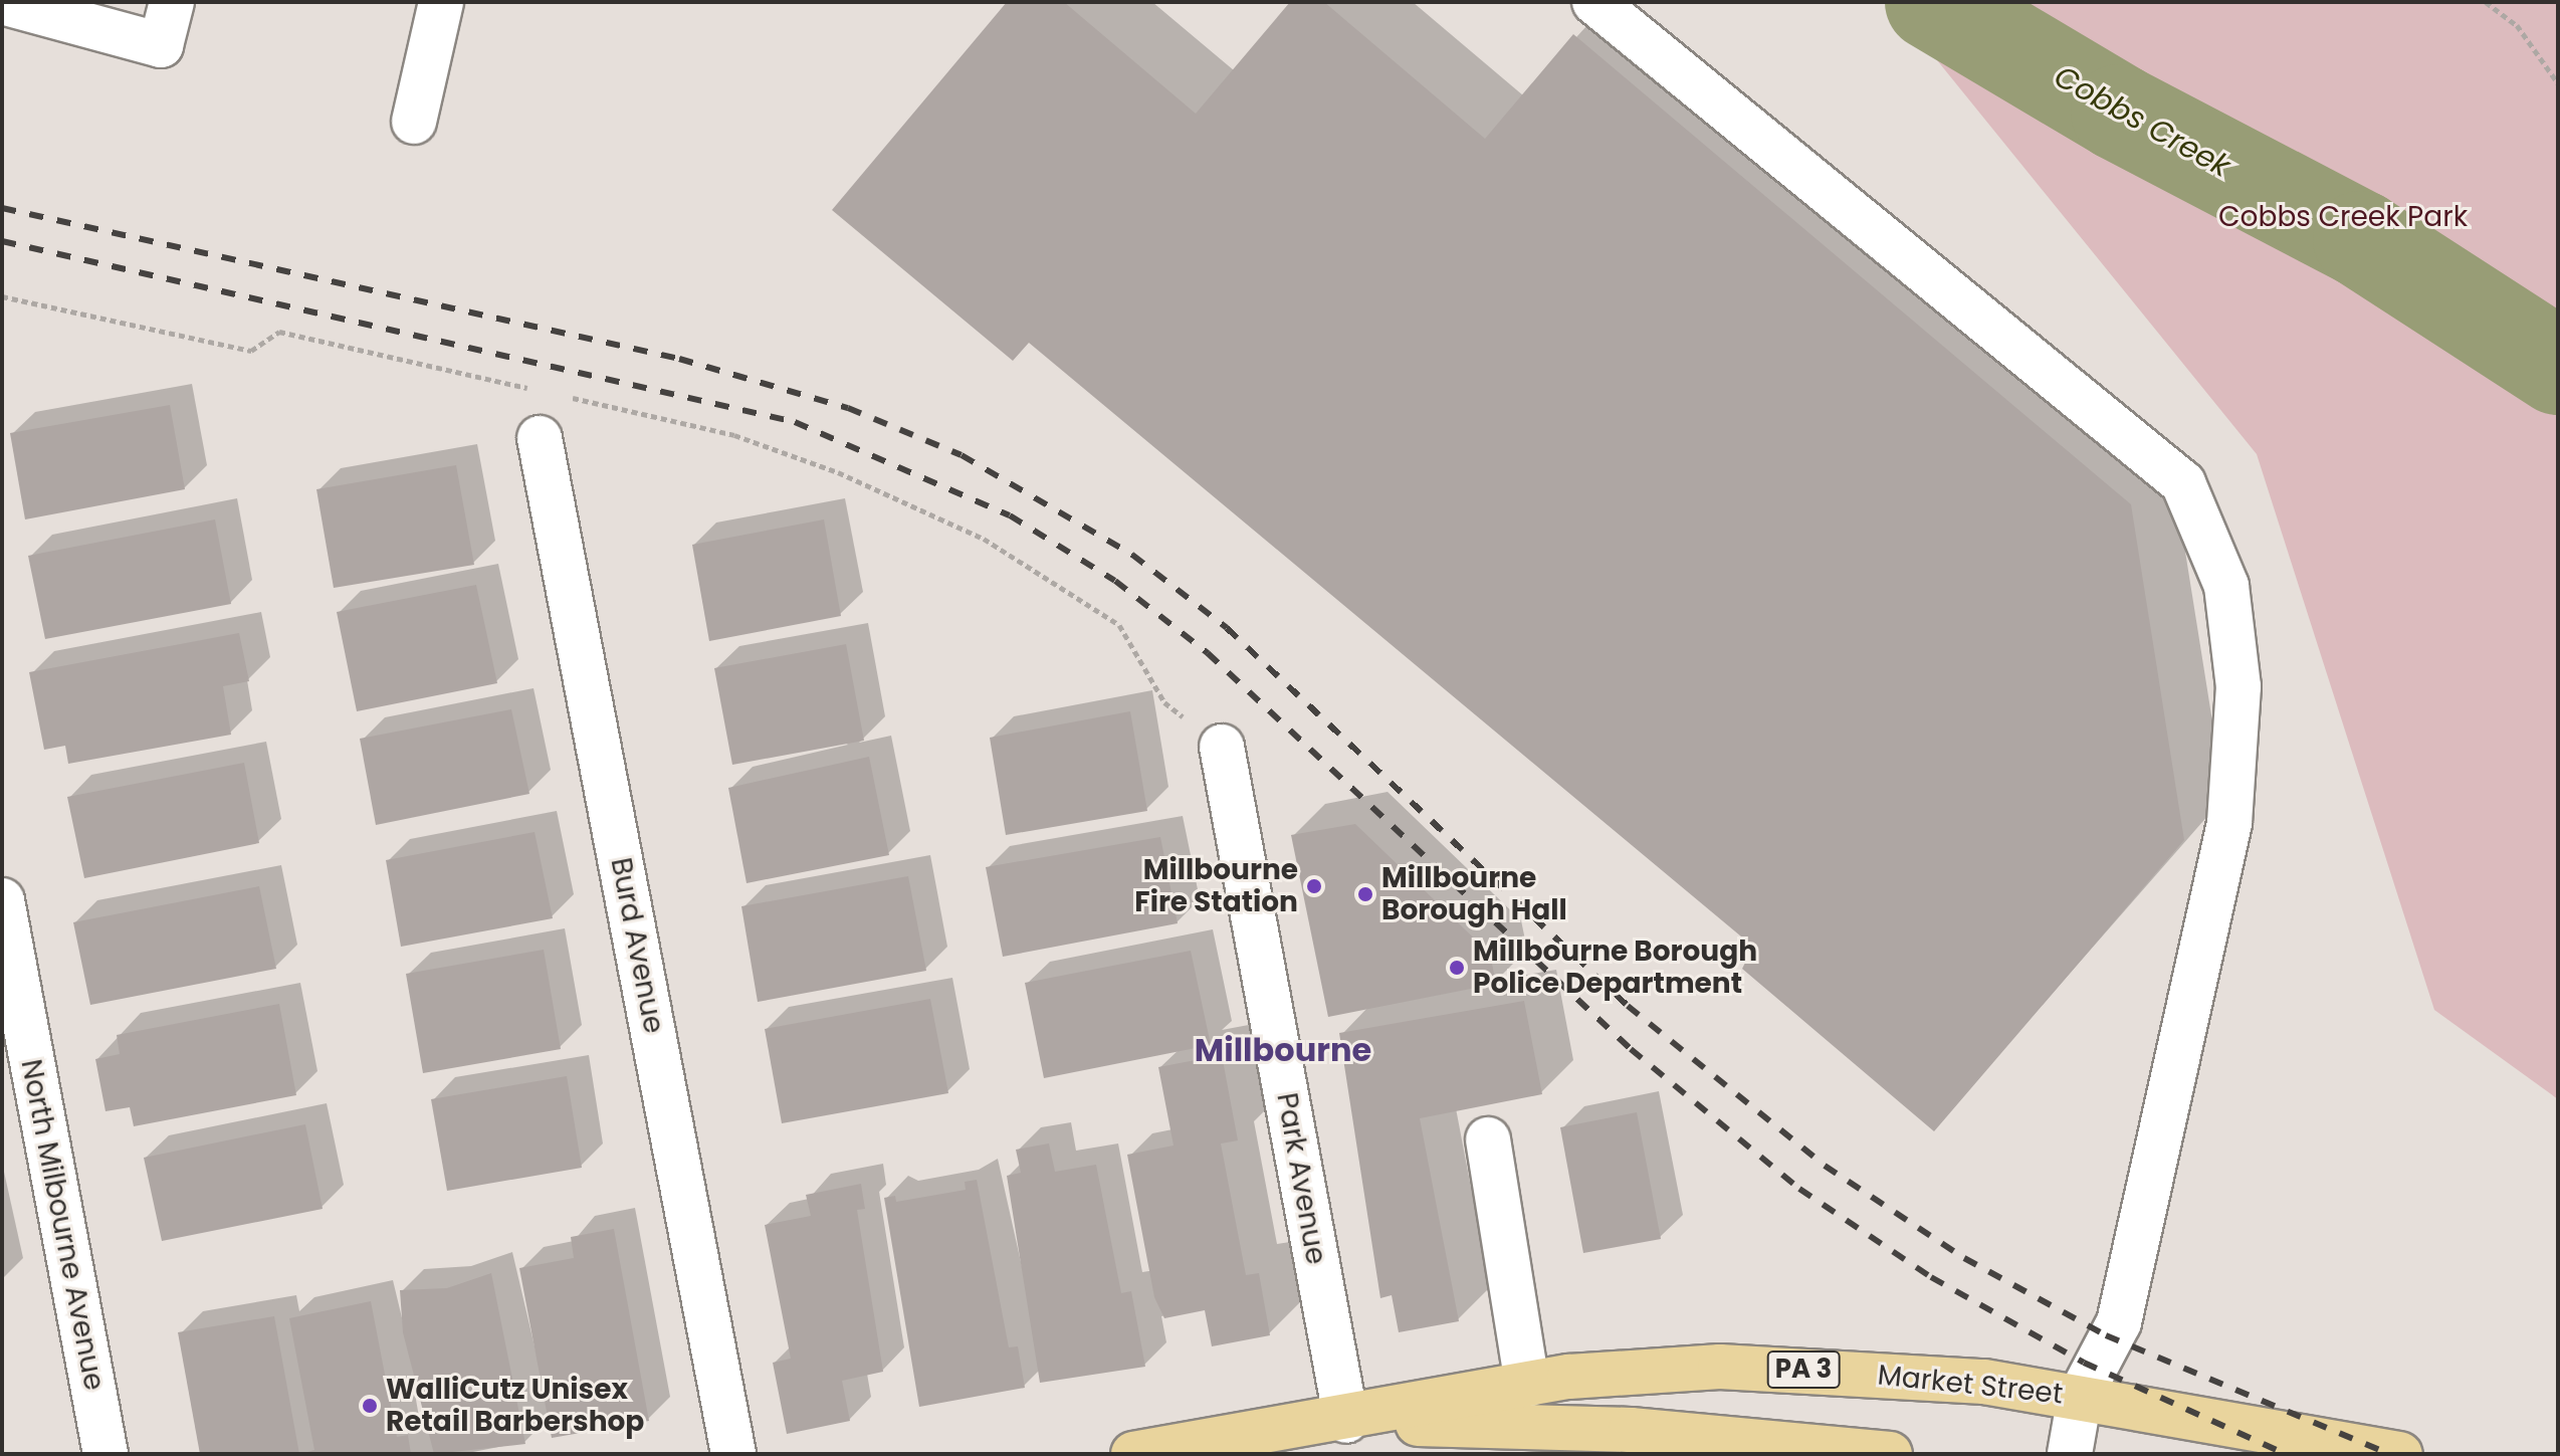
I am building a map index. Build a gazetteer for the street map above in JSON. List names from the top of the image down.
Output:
{
  "streets": {
    "main road": ["PA 3", "Market Street"],
    "street": ["Burd Avenue", "Park Avenue", "North Milbourne Avenue"]
  },
  "crossings": [
    ["Park Avenue", "Market Street"]
  ],
  "districts": ["Millbourne"],
  "water": ["Cobbs Creek"],
  "parks": ["Cobbs Creek Park"],
  "places": [
    "Millbourne Fire Station",
    "Millbourne Borough Hall",
    "Millbourne Borough Police Department",
    "WalliCutz Unisex Retail Barbershop"
  ]
}
